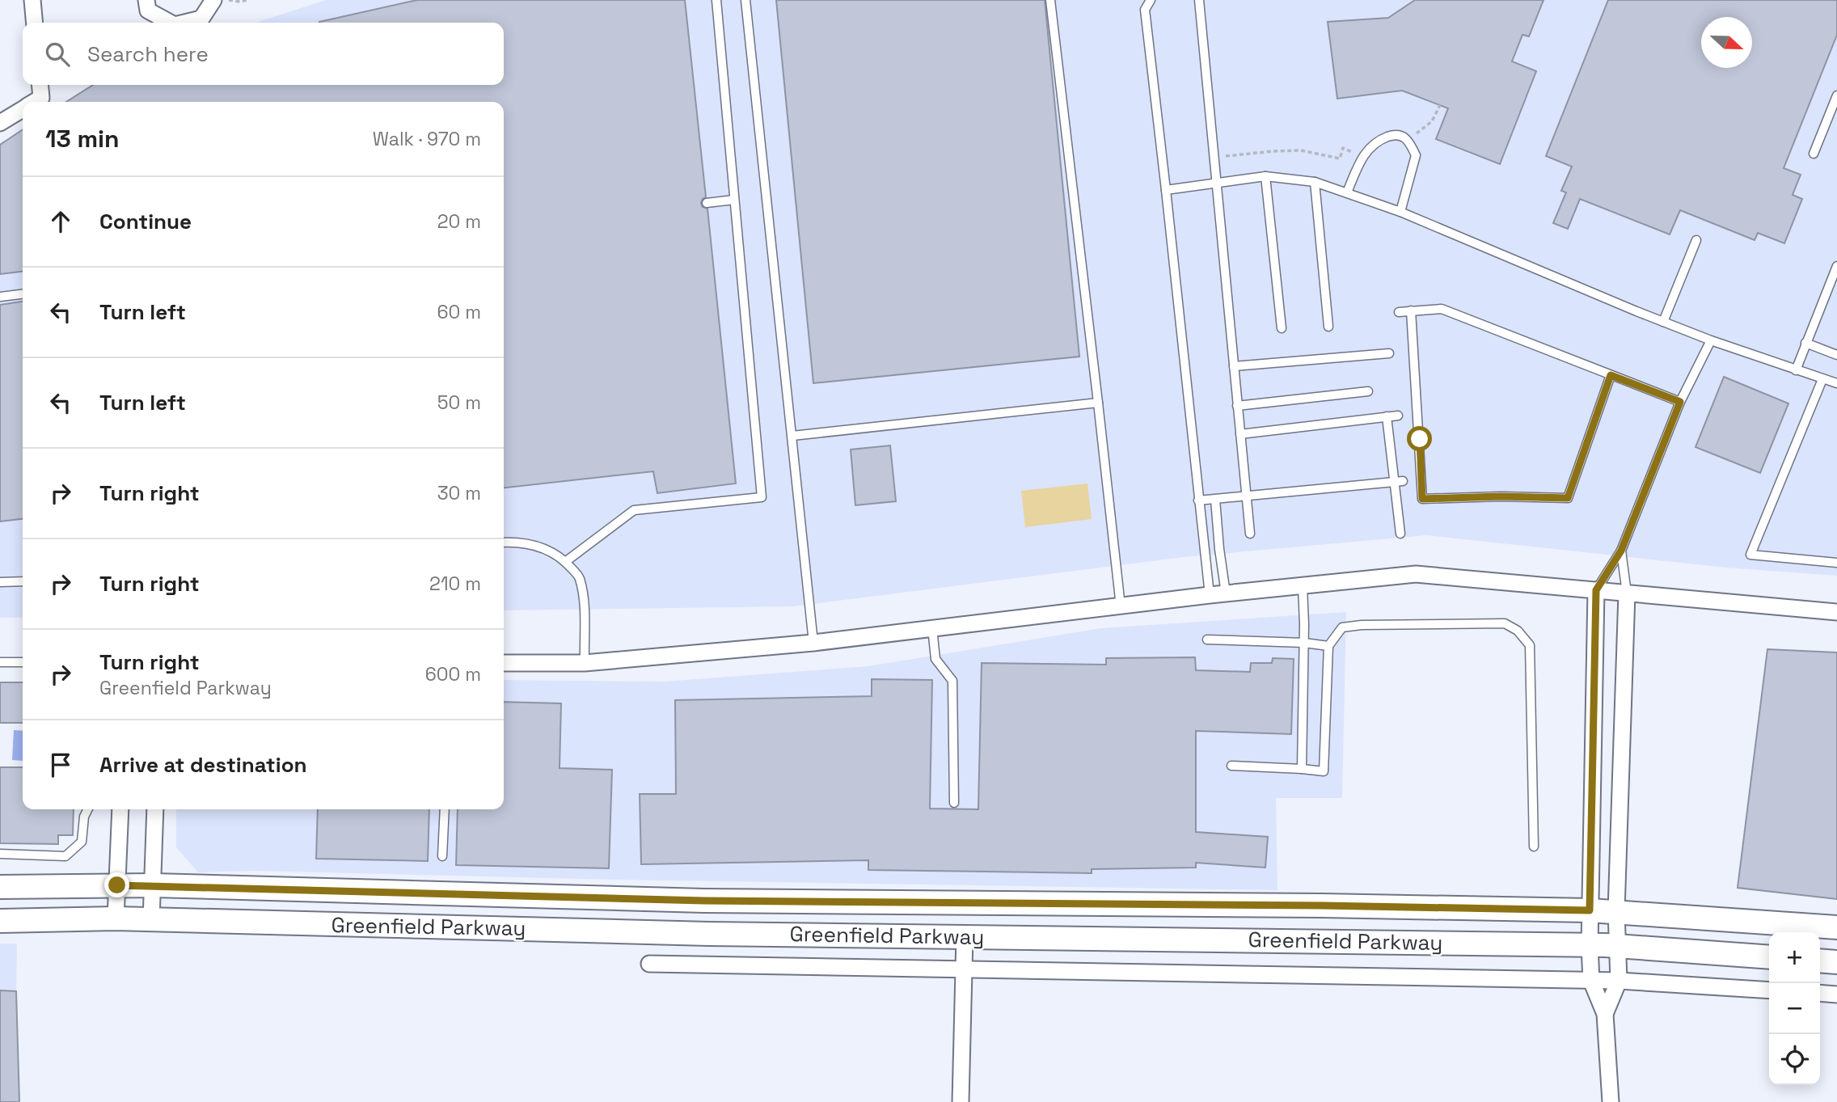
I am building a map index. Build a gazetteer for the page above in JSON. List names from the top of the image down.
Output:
{
  "streets": {
    "main road": ["Greenfield Parkway"]
  },
  "north": "right",
  "page": {
    "search": "Search here",
    "heading": ["13 min", "Walk · 970 m"],
    "list": [
      ["Continue", "20 m"],
      ["Turn left", "60 m"],
      ["Turn left", "50 m"],
      ["Turn right", "30 m"],
      ["Turn right", "210 m"],
      ["Turn right", "Greenfield Parkway", "600 m"],
      "Arrive at destination"
    ],
    "map_buttons": ["+", "−"]
  }
}
